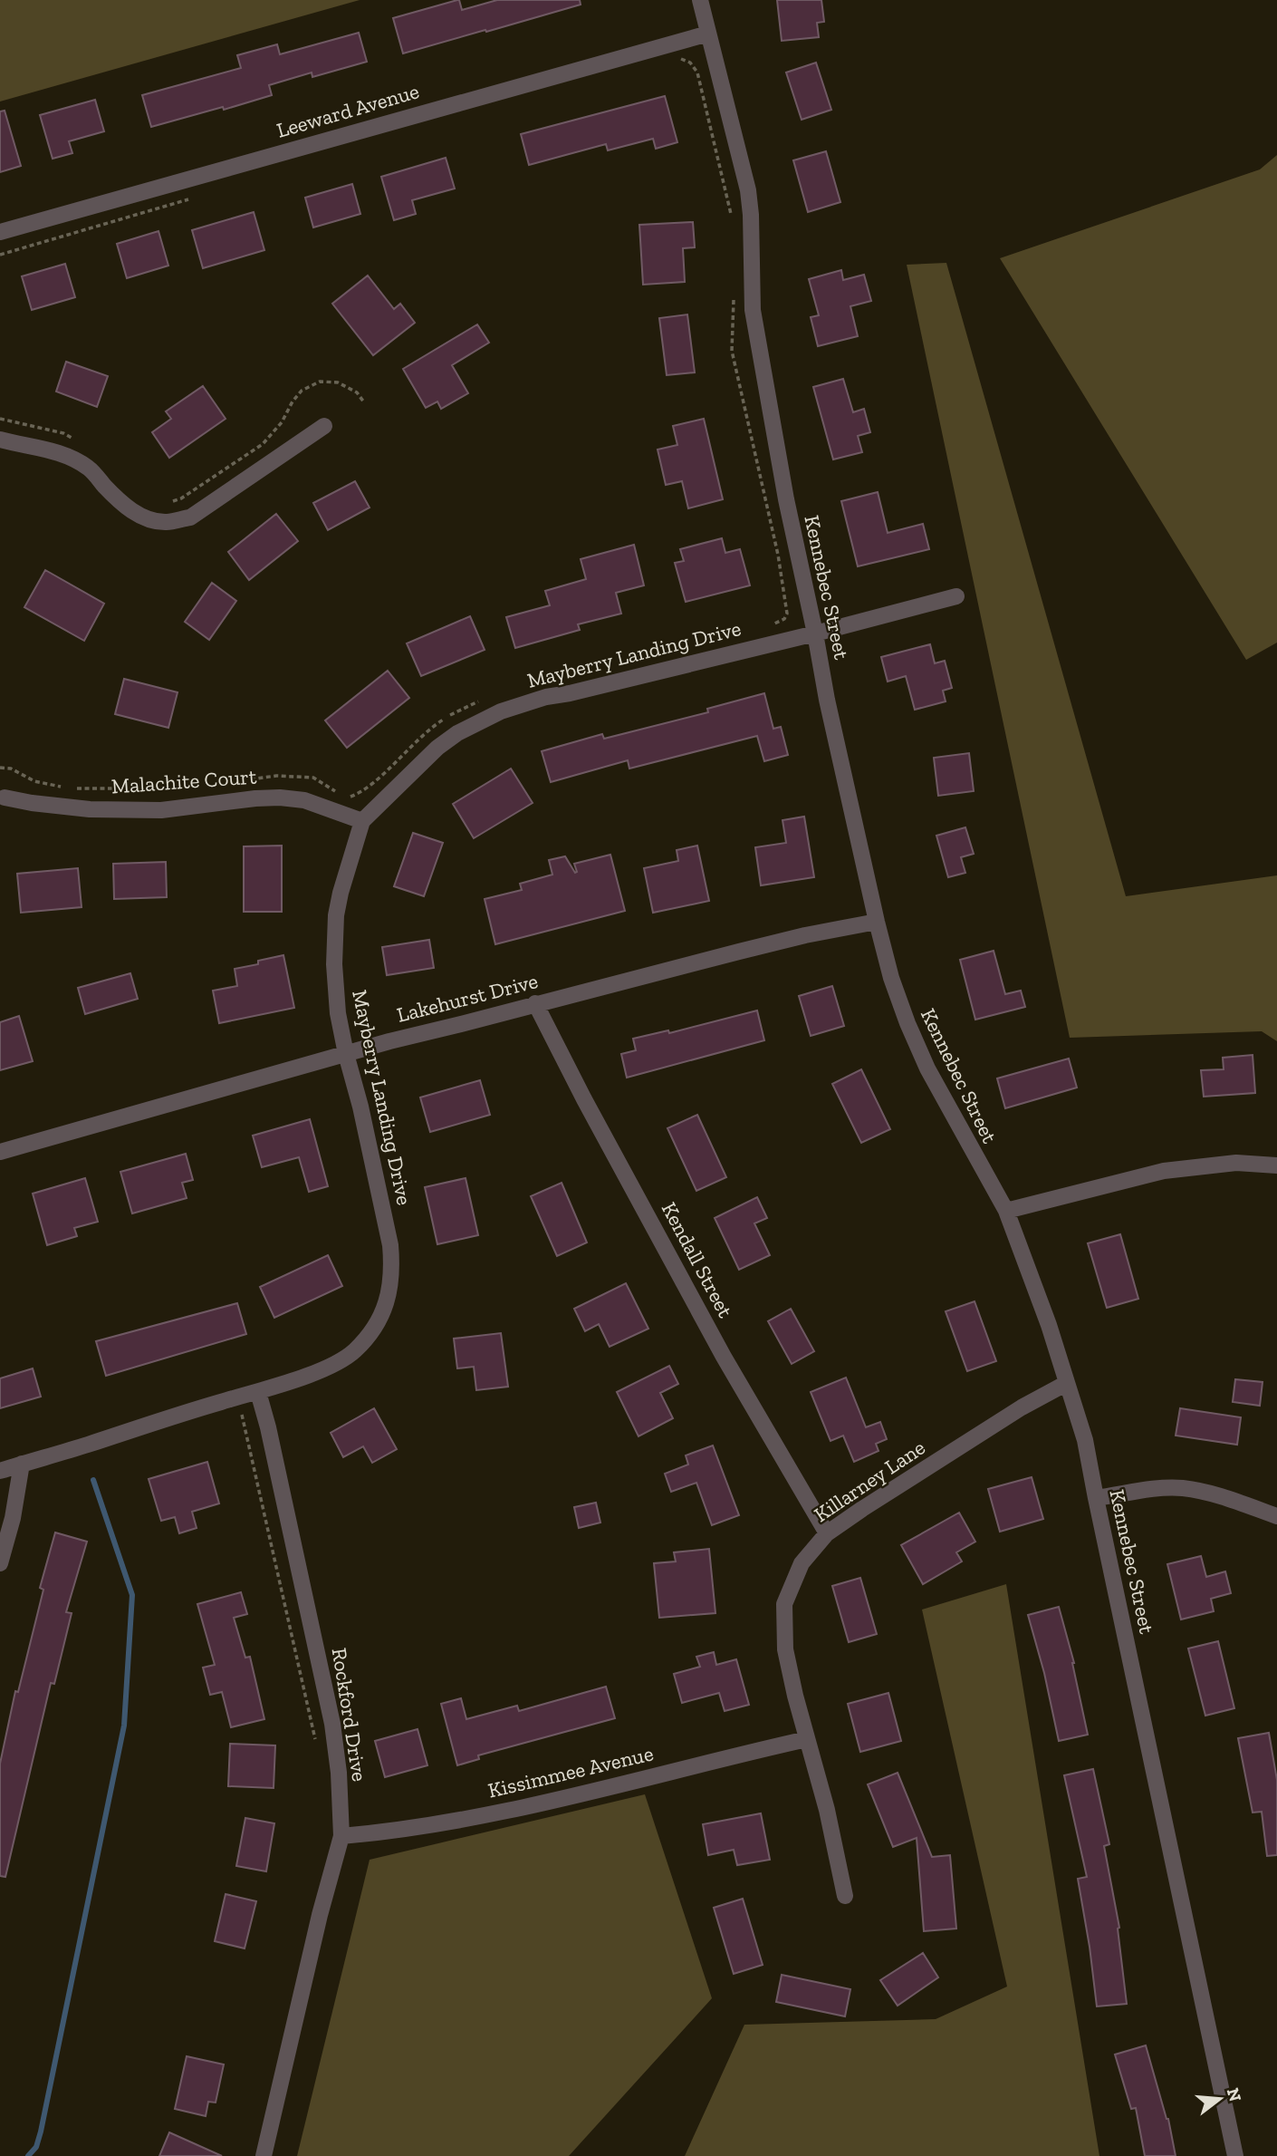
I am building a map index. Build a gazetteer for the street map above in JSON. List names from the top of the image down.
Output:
{
  "streets": {
    "street": [
      "Leeward Avenue",
      "Kennebec Street",
      "Mayberry Landing Drive",
      "Malachite Court",
      "Lakehurst Drive",
      "Kendall Street",
      "Killarney Lane",
      "Rockford Drive",
      "Kissimmee Avenue"
    ]
  },
  "crossings": [
    ["Leeward Avenue", "Kennebec Street"],
    ["Kennebec Street", "Mayberry Landing Drive"],
    ["Kennebec Street", "Lakehurst Drive"],
    ["Kennebec Street", "Killarney Lane"],
    ["Mayberry Landing Drive", "Malachite Court"],
    ["Mayberry Landing Drive", "Lakehurst Drive"],
    ["Mayberry Landing Drive", "Rockford Drive"],
    ["Lakehurst Drive", "Kendall Street"],
    ["Kendall Street", "Killarney Lane"],
    ["Killarney Lane", "Kissimmee Avenue"],
    ["Rockford Drive", "Kissimmee Avenue"]
  ],
  "north": "right"
}
